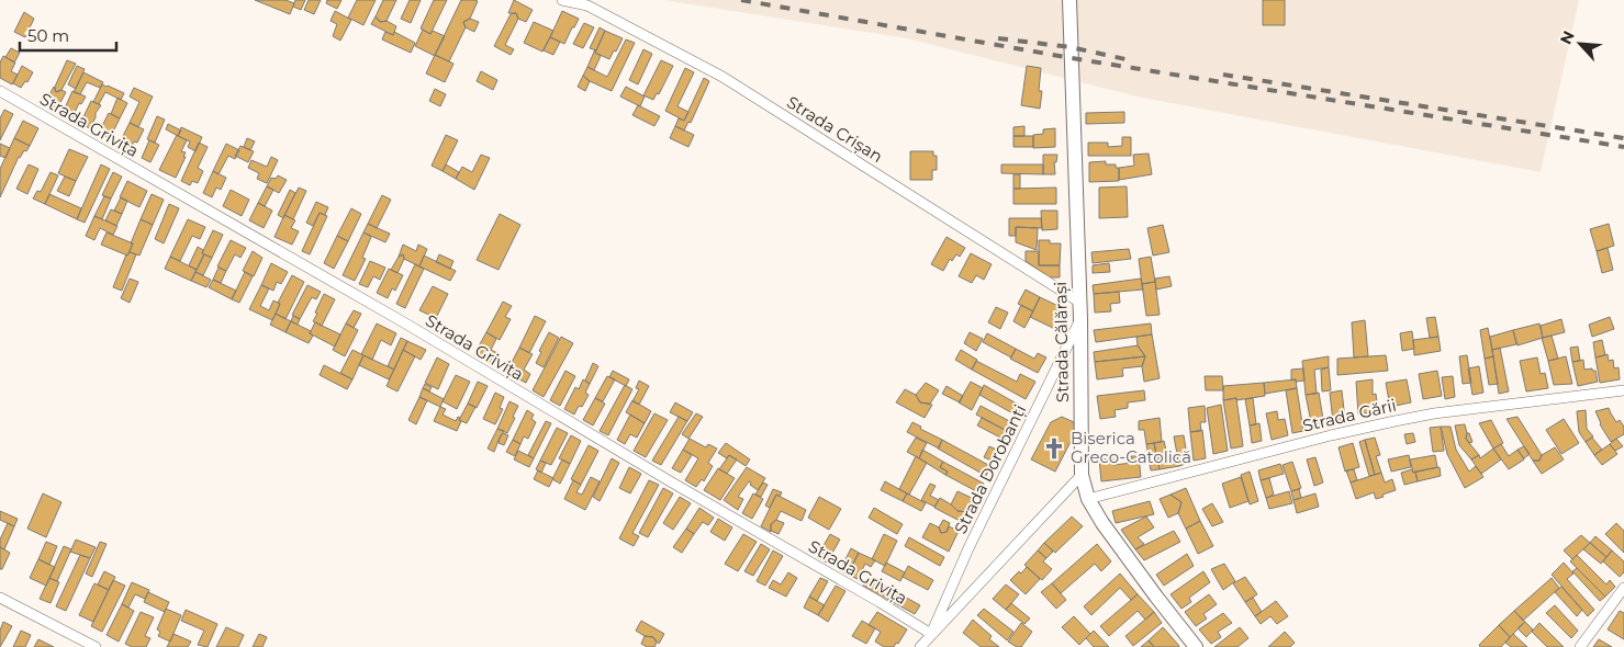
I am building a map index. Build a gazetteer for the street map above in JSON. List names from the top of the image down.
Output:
{
  "streets": {
    "main road": ["Strada Călărași"],
    "street": [
      "Strada Grivița",
      "Strada Crișan",
      "Strada Gării",
      "Strada Dorobanți"
    ]
  },
  "crossings": [
    ["Strada Grivița", "Strada Dorobanți"],
    ["Strada Crișan", "Strada Călărași"],
    ["Strada Călărași", "Strada Gării"],
    ["Strada Călărași", "Strada Dorobanți"]
  ],
  "places": {
    "church": ["Biserica Greco-Catolică"]
  },
  "scale_bar": "50 m",
  "north": "top left"
}
